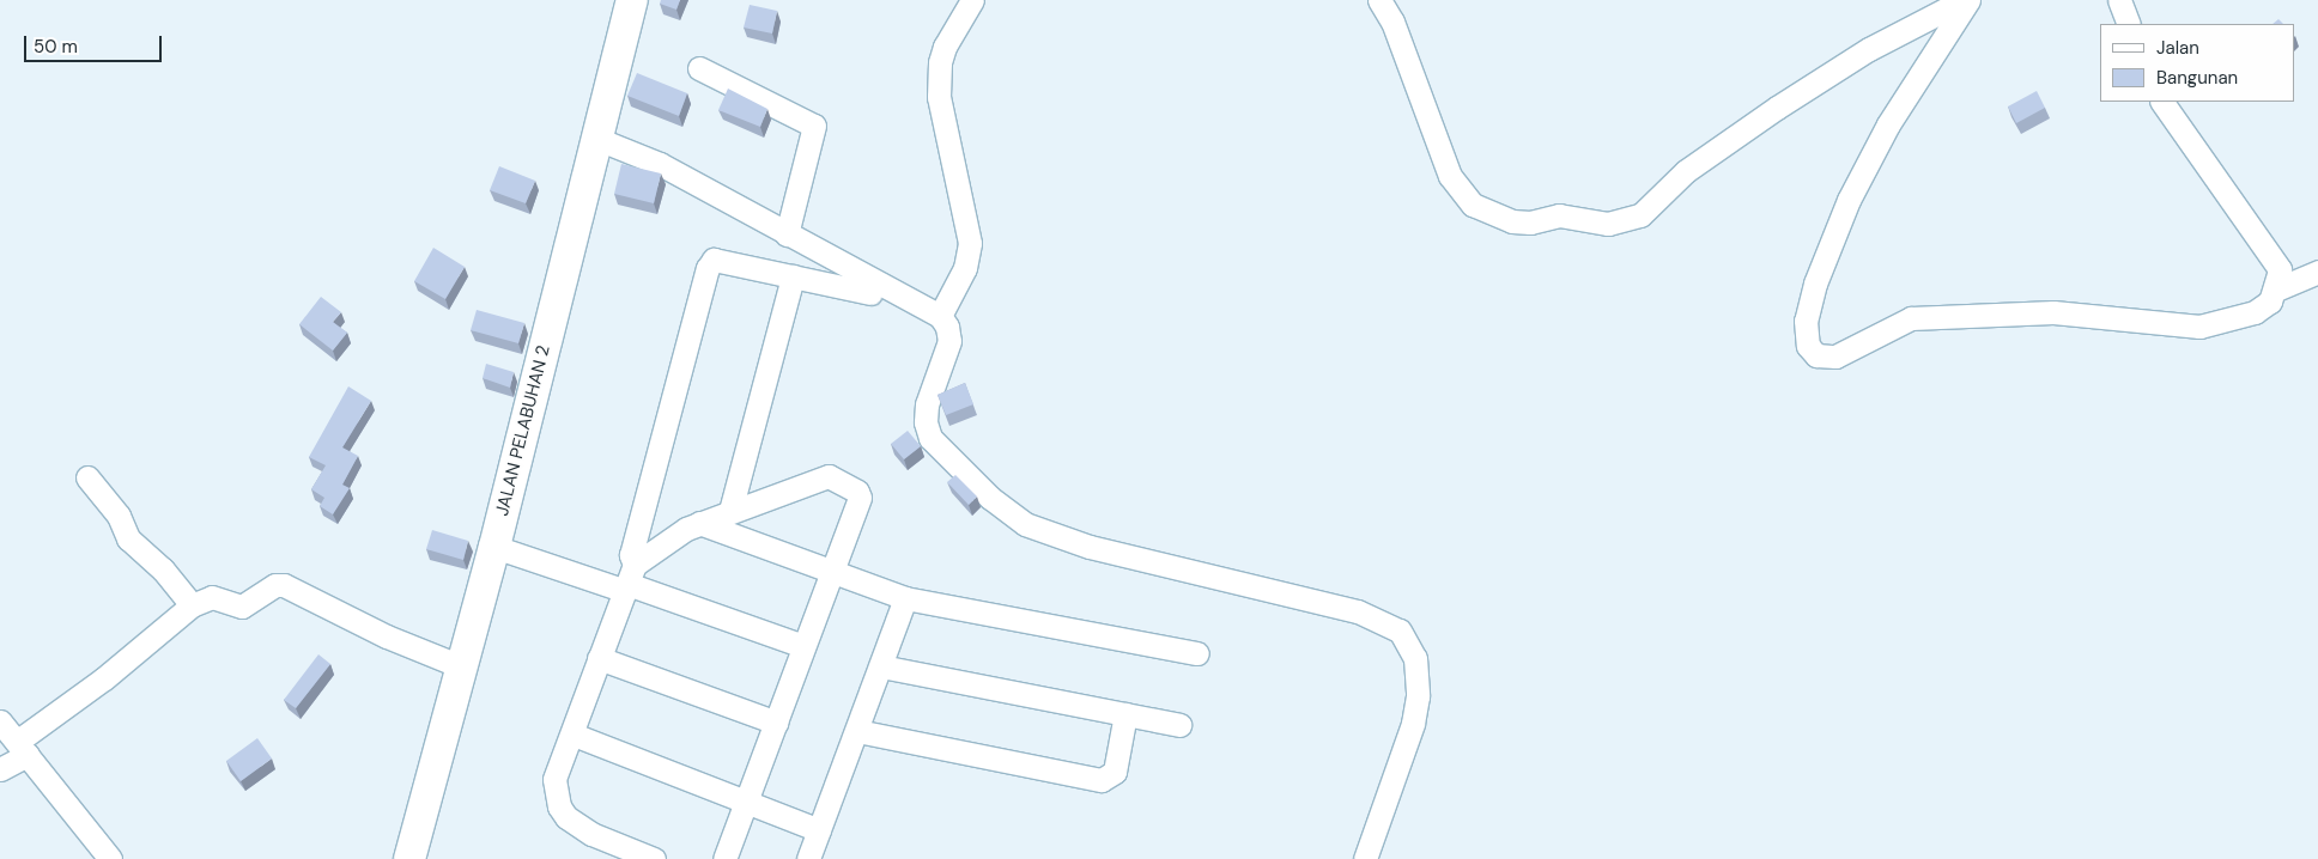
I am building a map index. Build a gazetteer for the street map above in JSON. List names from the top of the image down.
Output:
{
  "streets": {
    "main road": ["JALAN PELABUHAN 2"]
  },
  "legend": ["Jalan", "Bangunan"],
  "scale_bar": "50 m"
}
